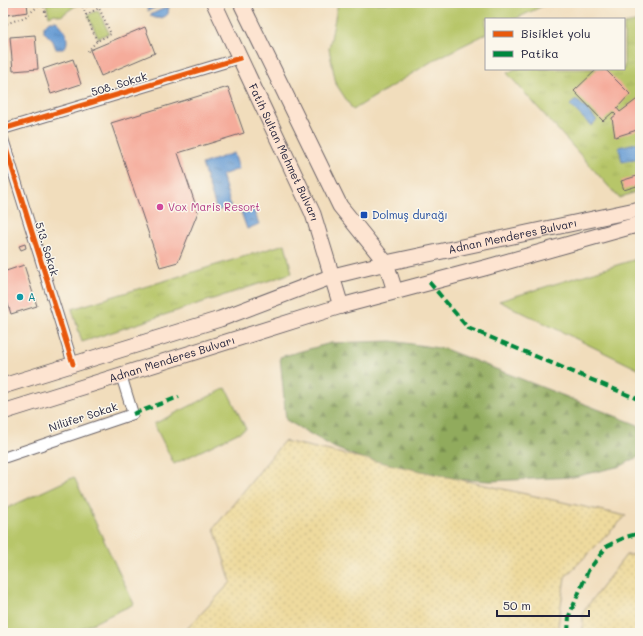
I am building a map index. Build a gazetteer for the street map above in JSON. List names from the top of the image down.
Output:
{
  "streets": {
    "main road": ["Fatih Sultan Mehmet Bulvarı", "Adnan Menderes Bulvarı"],
    "street": ["508. Sokak", "513. Sokak", "Nilüfer Sokak"]
  },
  "crossings": [
    ["508. Sokak", "Fatih Sultan Mehmet Bulvarı"],
    ["Fatih Sultan Mehmet Bulvarı", "Adnan Menderes Bulvarı"],
    ["Adnan Menderes Bulvarı", "Nilüfer Sokak"]
  ],
  "places": {
    "other": ["Vox Maris Resort", "A"],
    "transit": ["Dolmuş durağı"]
  },
  "legend": ["Bisiklet yolu", "Patika"],
  "scale_bar": "50 m"
}
